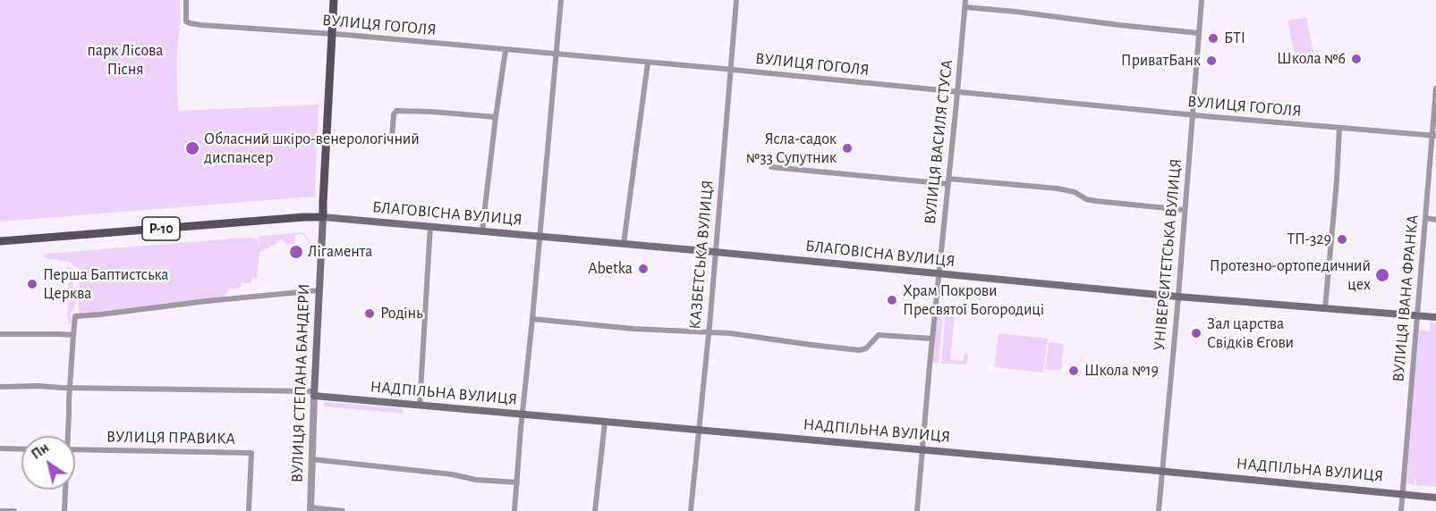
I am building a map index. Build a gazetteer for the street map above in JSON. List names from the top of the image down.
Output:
{
  "streets": {
    "main road": [
      "БЛАГОВІСНА ВУЛИЦЯ",
      "Р-10",
      "ВУЛИЦЯ СТЕПАНА БАНДЕРИ",
      "НАДПІЛЬНА ВУЛИЦЯ"
    ],
    "street": [
      "ВУЛИЦЯ ГОГОЛЯ",
      "ВУЛИЦЯ ВАСИЛЯ СТУСА",
      "КАЗБЕТСЬКА ВУЛИЦЯ",
      "УНІВЕРСИТЕТСЬКА ВУЛИЦЯ",
      "ВУЛИЦЯ ІВАНА ФРАНКА",
      "ВУЛИЦЯ ПРАВИКА"
    ]
  },
  "crossings": [
    ["ВУЛИЦЯ ГОГОЛЯ", "ВУЛИЦЯ ВАСИЛЯ СТУСА"],
    ["ВУЛИЦЯ ГОГОЛЯ", "КАЗБЕТСЬКА ВУЛИЦЯ"],
    ["ВУЛИЦЯ ГОГОЛЯ", "УНІВЕРСИТЕТСЬКА ВУЛИЦЯ"],
    ["ВУЛИЦЯ ГОГОЛЯ", "ВУЛИЦЯ ІВАНА ФРАНКА"],
    ["ВУЛИЦЯ ГОГОЛЯ", "ВУЛИЦЯ СТЕПАНА БАНДЕРИ"],
    ["ВУЛИЦЯ ВАСИЛЯ СТУСА", "БЛАГОВІСНА ВУЛИЦЯ"],
    ["ВУЛИЦЯ ВАСИЛЯ СТУСА", "НАДПІЛЬНА ВУЛИЦЯ"],
    ["БЛАГОВІСНА ВУЛИЦЯ", "Р-10"],
    ["БЛАГОВІСНА ВУЛИЦЯ", "КАЗБЕТСЬКА ВУЛИЦЯ"],
    ["БЛАГОВІСНА ВУЛИЦЯ", "УНІВЕРСИТЕТСЬКА ВУЛИЦЯ"],
    ["БЛАГОВІСНА ВУЛИЦЯ", "ВУЛИЦЯ ІВАНА ФРАНКА"],
    ["БЛАГОВІСНА ВУЛИЦЯ", "ВУЛИЦЯ СТЕПАНА БАНДЕРИ"],
    ["Р-10", "ВУЛИЦЯ СТЕПАНА БАНДЕРИ"],
    ["КАЗБЕТСЬКА ВУЛИЦЯ", "НАДПІЛЬНА ВУЛИЦЯ"],
    ["УНІВЕРСИТЕТСЬКА ВУЛИЦЯ", "НАДПІЛЬНА ВУЛИЦЯ"],
    ["ВУЛИЦЯ ІВАНА ФРАНКА", "НАДПІЛЬНА ВУЛИЦЯ"],
    ["ВУЛИЦЯ СТЕПАНА БАНДЕРИ", "НАДПІЛЬНА ВУЛИЦЯ"]
  ],
  "parks": ["парк Лісова Пісня"],
  "places": [
    "БТІ",
    "Школа №6",
    "ПриватБанк",
    "Обласний шкіро-венерологічний диспансер",
    "Ясла-садок №33 Супутник",
    "ТП-329",
    "Лігамента",
    "Abetka",
    "Протезно-ортопедичний цех",
    "Перша Баптистська Церква",
    "Храм Покрови Пресвятої Богородиці",
    "Родінь",
    "Зал царства Свідків Єгови",
    "Школа №19"
  ],
  "north": "top left"
}
